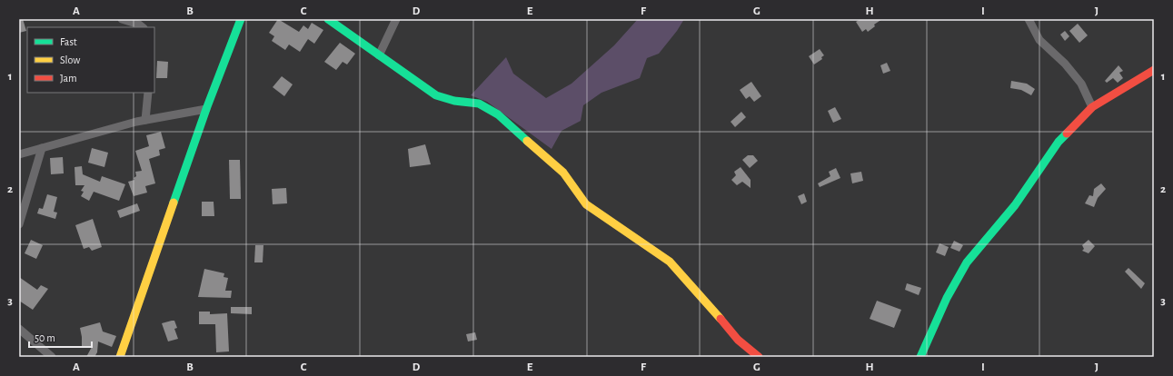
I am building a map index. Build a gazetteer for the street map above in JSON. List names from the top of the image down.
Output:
{
  "legend": ["Fast", "Slow", "Jam"],
  "scale_bar": "50 m",
  "grid": {
    "columns": [
      "A",
      "B",
      "C",
      "D",
      "E",
      "F",
      "G",
      "H",
      "I",
      "J"
    ],
    "rows": ["1", "2", "3"]
  }
}
